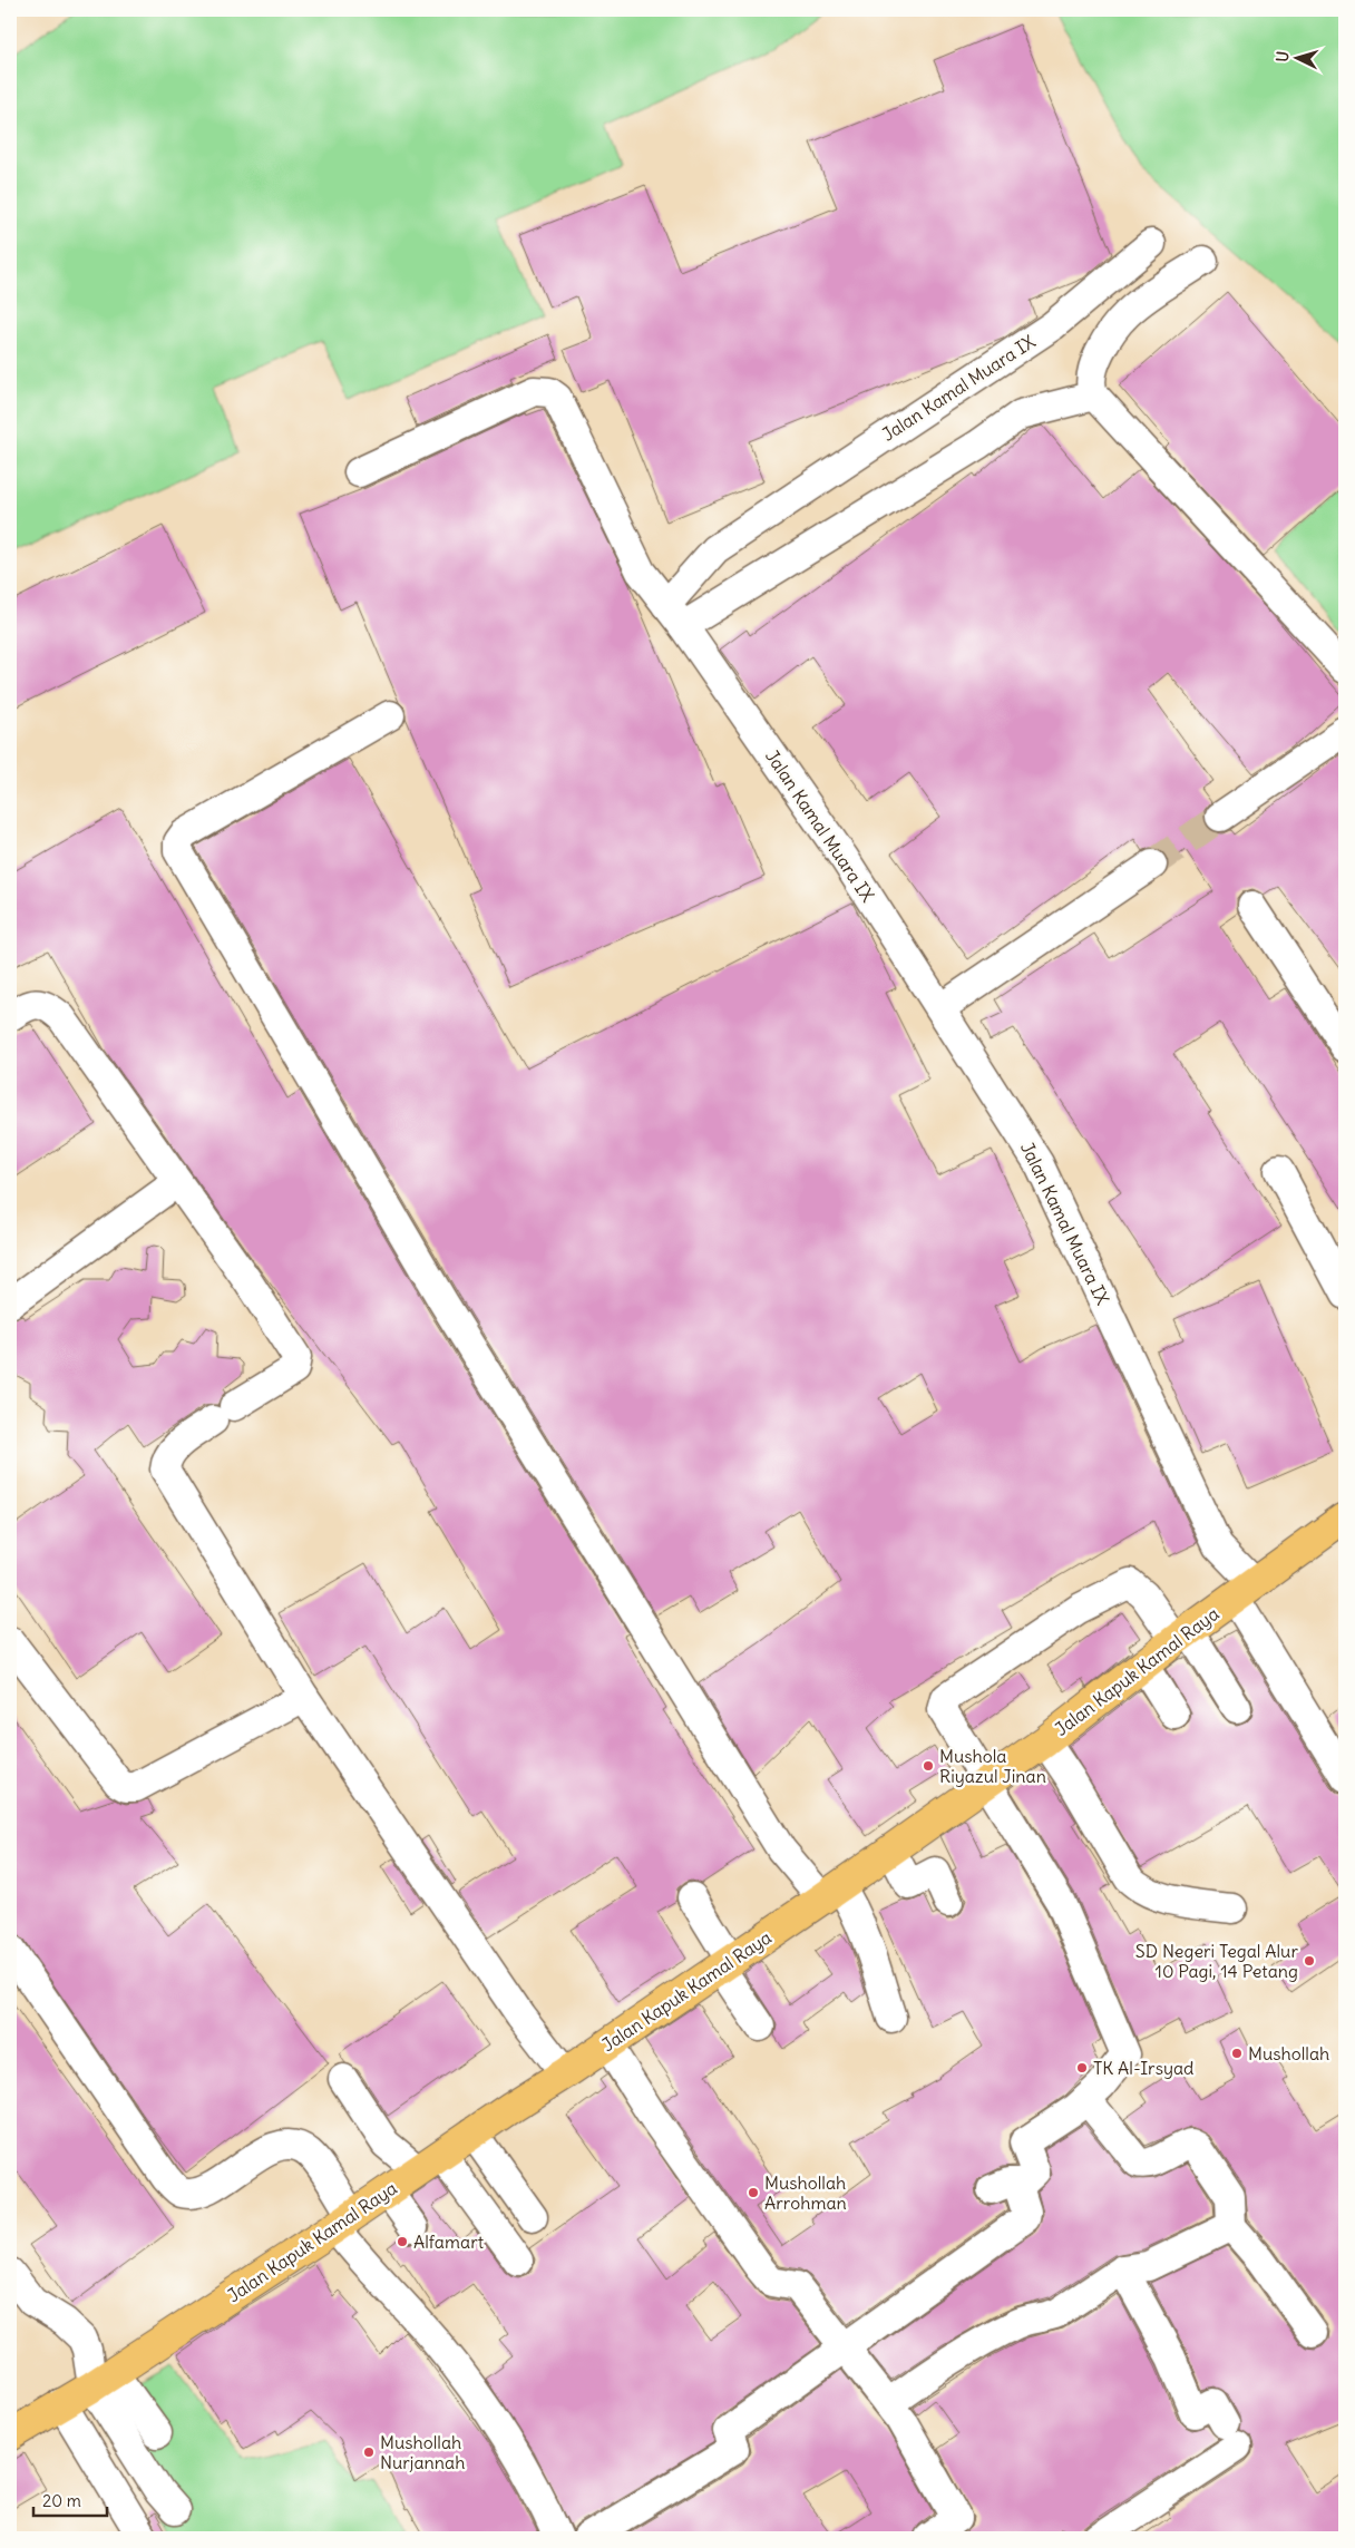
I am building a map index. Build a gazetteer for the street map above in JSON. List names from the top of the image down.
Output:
{
  "streets": {
    "main road": ["Jalan Kapuk Kamal Raya"],
    "street": ["Jalan Kamal Muara IX"]
  },
  "crossings": [
    ["Jalan Kamal Muara IX", "Jalan Kapuk Kamal Raya"]
  ],
  "places": [
    "Mushola Riyazul Jinan",
    "SD Negeri Tegal Alur 10 Pagi, 14 Petang",
    "Mushollah",
    "TK Al-Irsyad",
    "Mushollah Arrohman",
    "Alfamart",
    "Mushollah Nurjannah"
  ],
  "scale_bar": "20 m",
  "north": "left"
}
